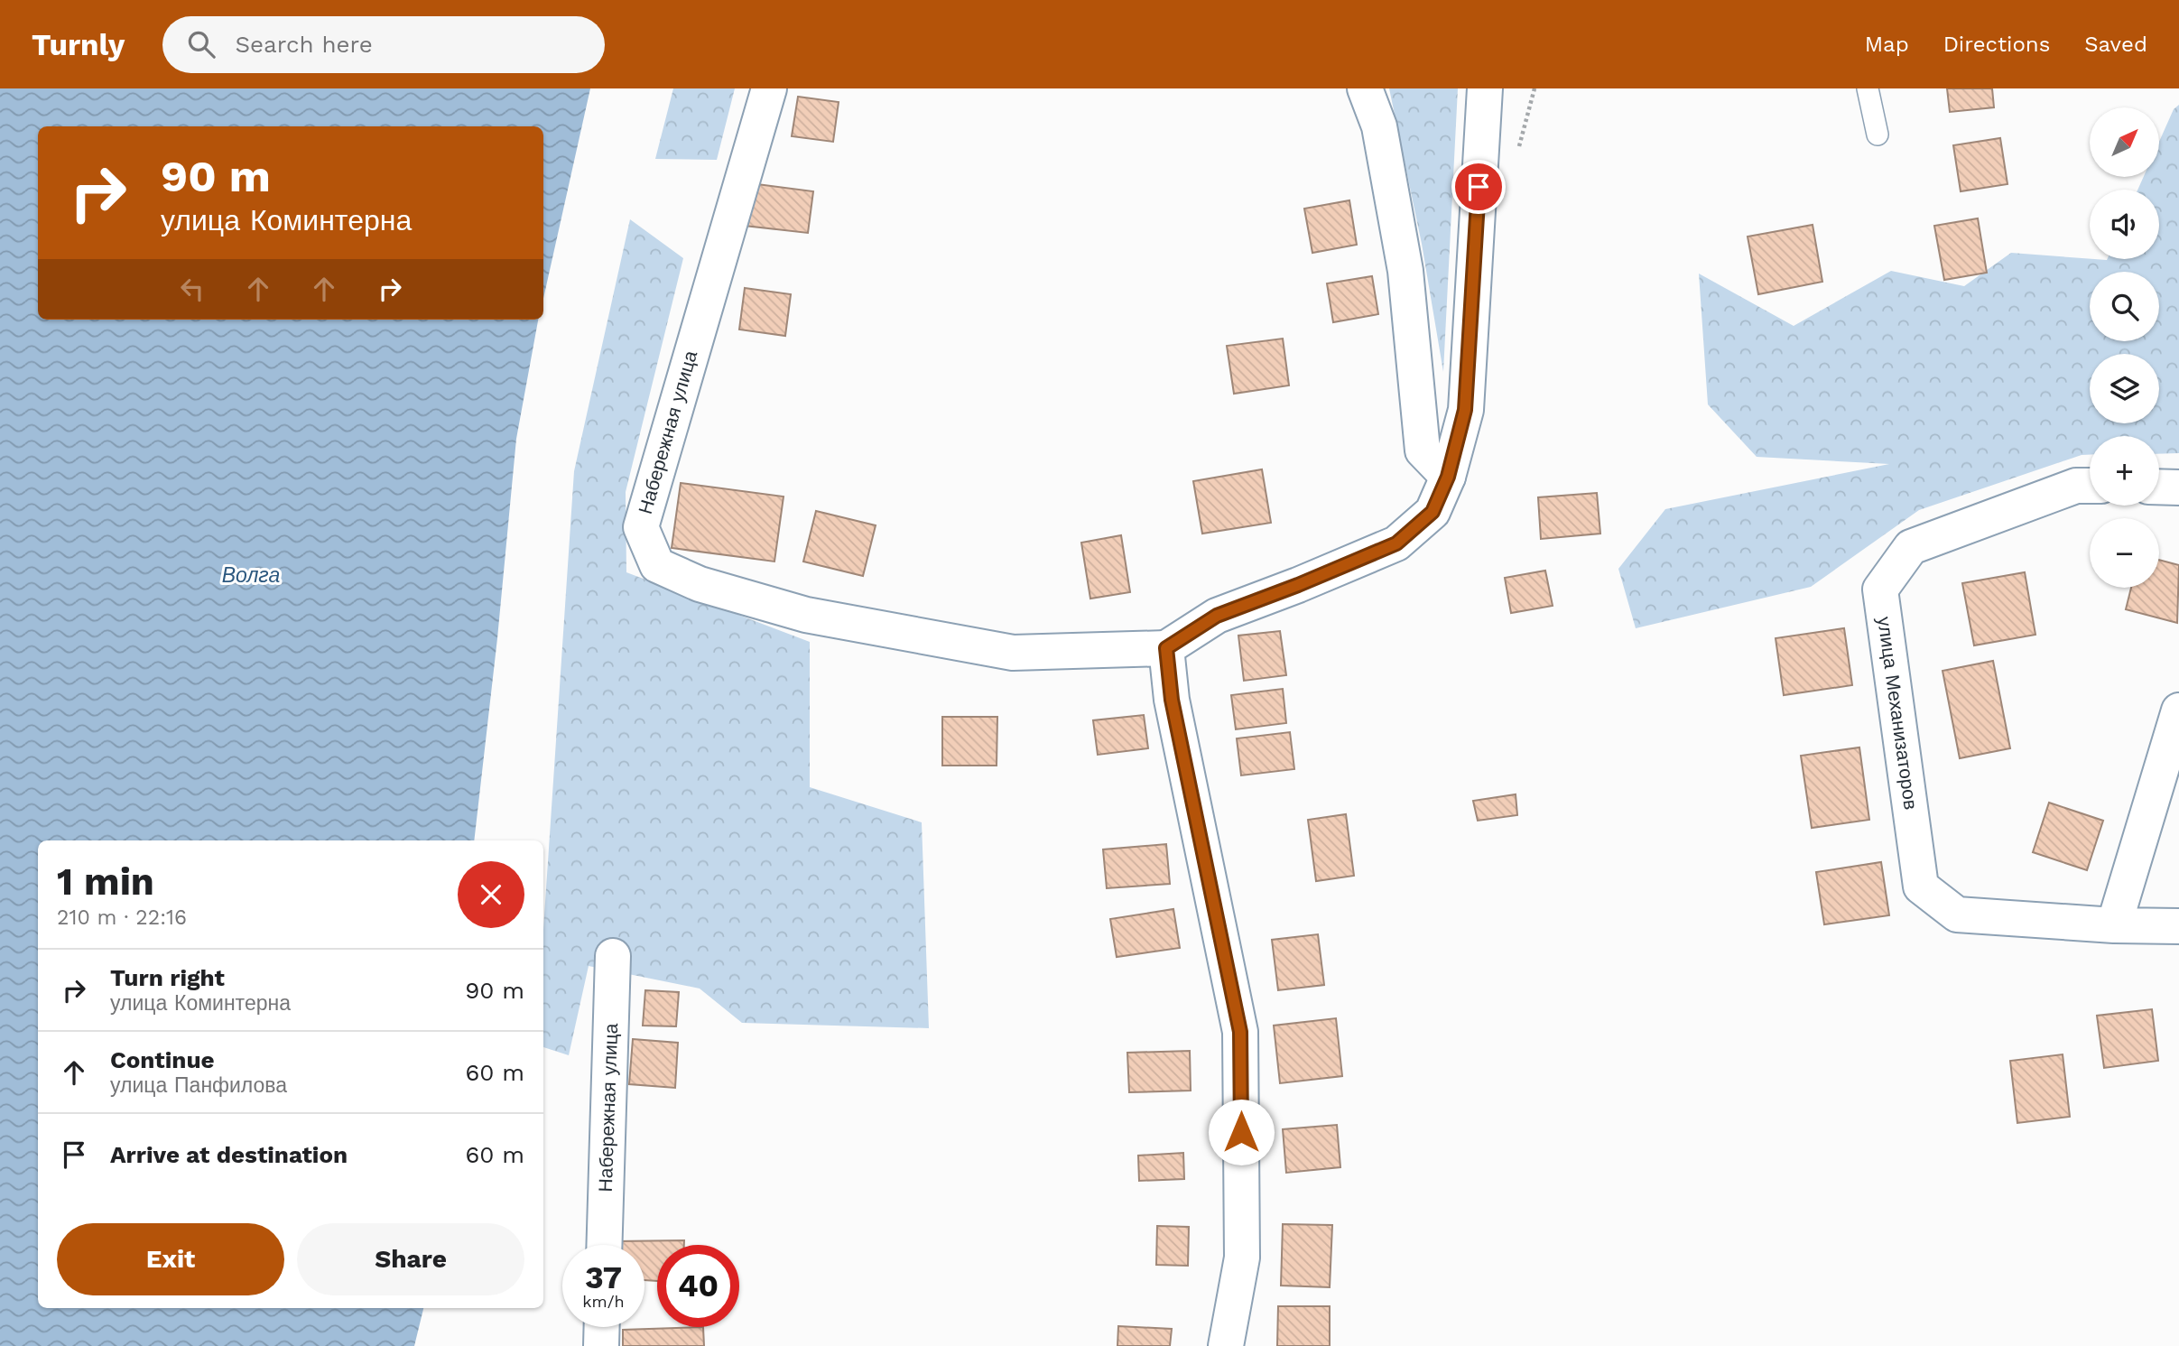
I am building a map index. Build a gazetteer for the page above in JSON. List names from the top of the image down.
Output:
{
  "streets": {
    "street": ["Набережная улица", "улица Механизаторов"]
  },
  "water": ["Волга"],
  "north": "top right",
  "page": {
    "header": "Turnly",
    "search": "Search here",
    "nav": ["Map", "Directions", "Saved"],
    "map_buttons": ["+", "−"],
    "turn": ["90 m", "улица Коминтерна"],
    "heading": ["1 min", "210 m · 22:16"],
    "list": [
      {
        "name": "Turn right",
        "note": "улица Коминтерна",
        "value": "90 m"
      },
      {
        "name": "Continue",
        "note": "улица Панфилова",
        "value": "60 m"
      },
      {
        "name": "Arrive at destination",
        "value": "60 m"
      }
    ],
    "buttons": ["Exit", "Share"],
    "speed": "37 km/h",
    "limit": "40"
  }
}
